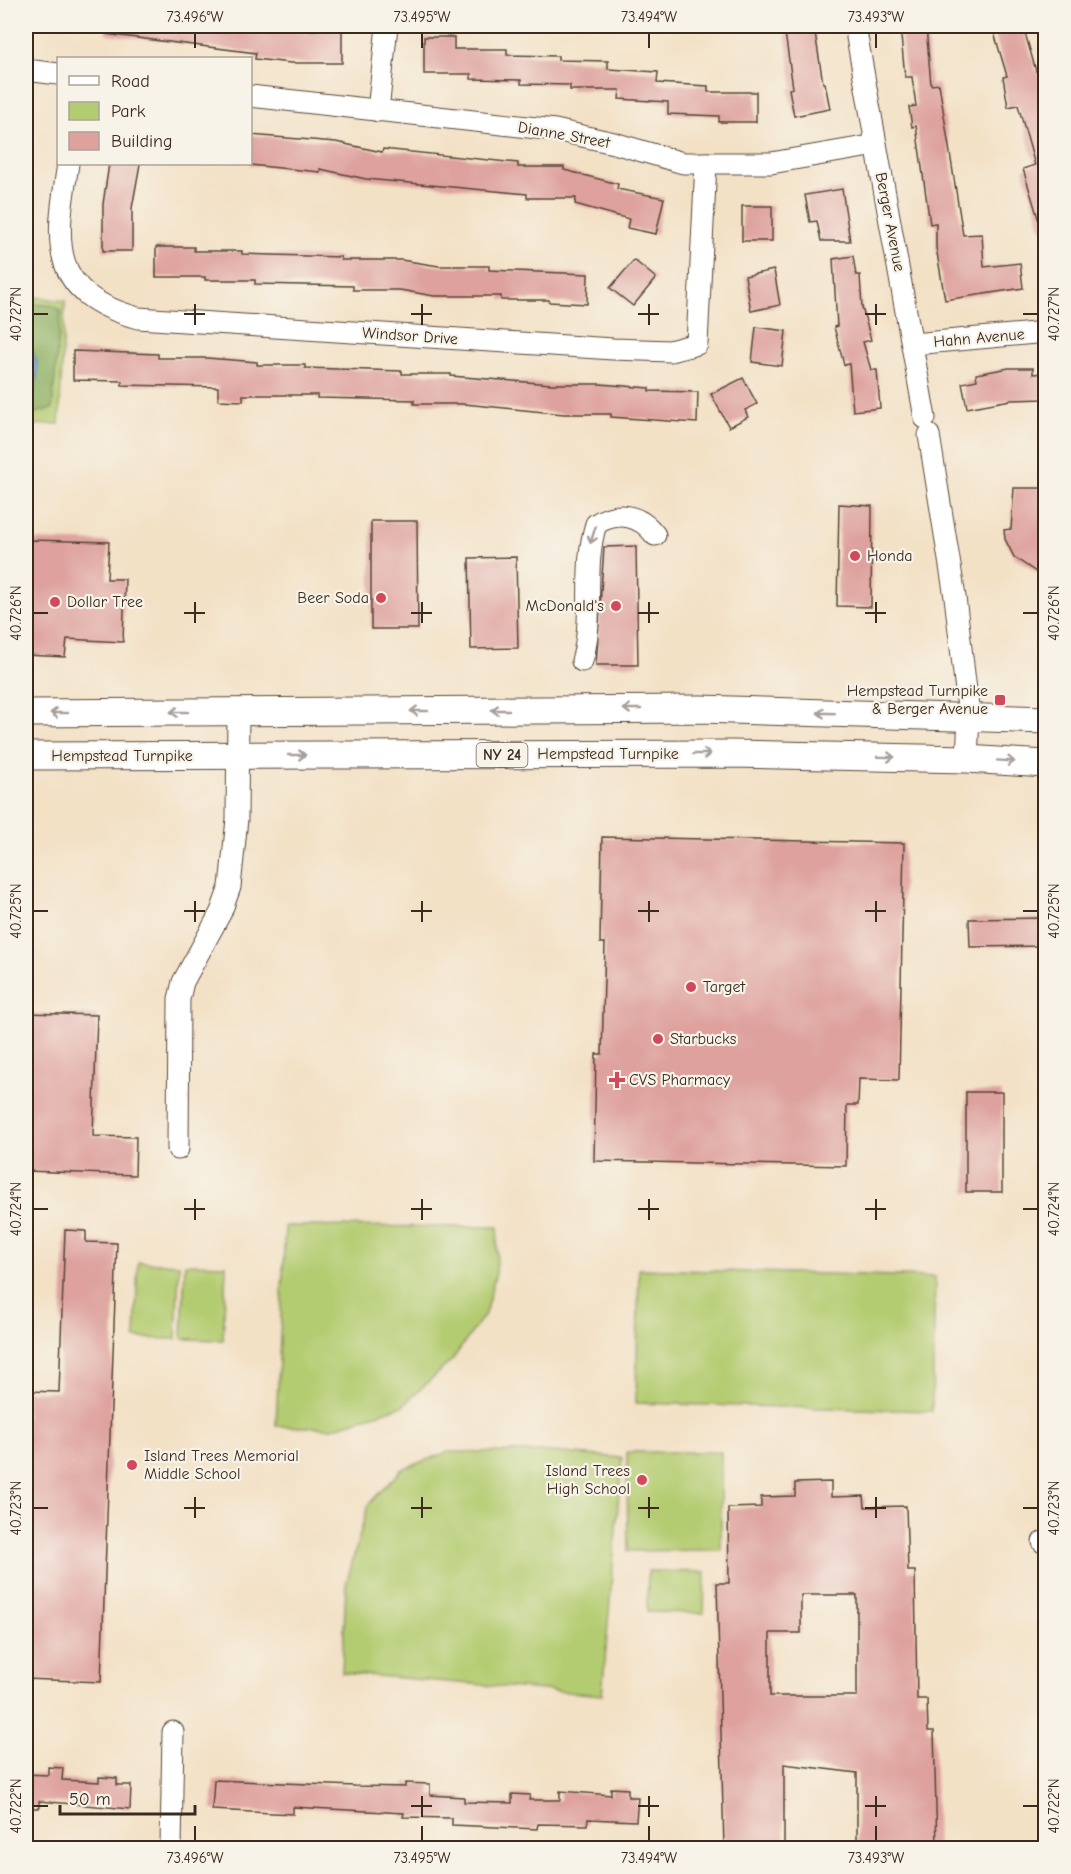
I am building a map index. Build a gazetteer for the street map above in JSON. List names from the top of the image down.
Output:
{
  "streets": {
    "main road": ["Hempstead Turnpike", "NY 24"],
    "street": [
      "Dianne Street",
      "Berger Avenue",
      "Windsor Drive",
      "Hahn Avenue"
    ]
  },
  "crossings": [
    ["Dianne Street", "Berger Avenue"],
    ["Dianne Street", "Windsor Drive"],
    ["Berger Avenue", "Hahn Avenue"],
    ["Berger Avenue", "Hempstead Turnpike"]
  ],
  "places": {
    "other": [
      "Honda",
      "Beer Soda",
      "Dollar Tree",
      "McDonald's",
      "Target",
      "Starbucks",
      "Island Trees Memorial Middle School",
      "Island Trees High School"
    ],
    "transit": ["Hempstead Turnpike & Berger Avenue"],
    "health": ["CVS Pharmacy"]
  },
  "legend": ["Road", "Park", "Building"],
  "scale_bar": "50 m",
  "coordinates": [
    "73.496°W",
    "73.495°W",
    "73.494°W",
    "73.493°W",
    "40.727°N",
    "40.726°N",
    "40.725°N",
    "40.724°N",
    "40.723°N",
    "40.722°N"
  ]
}
